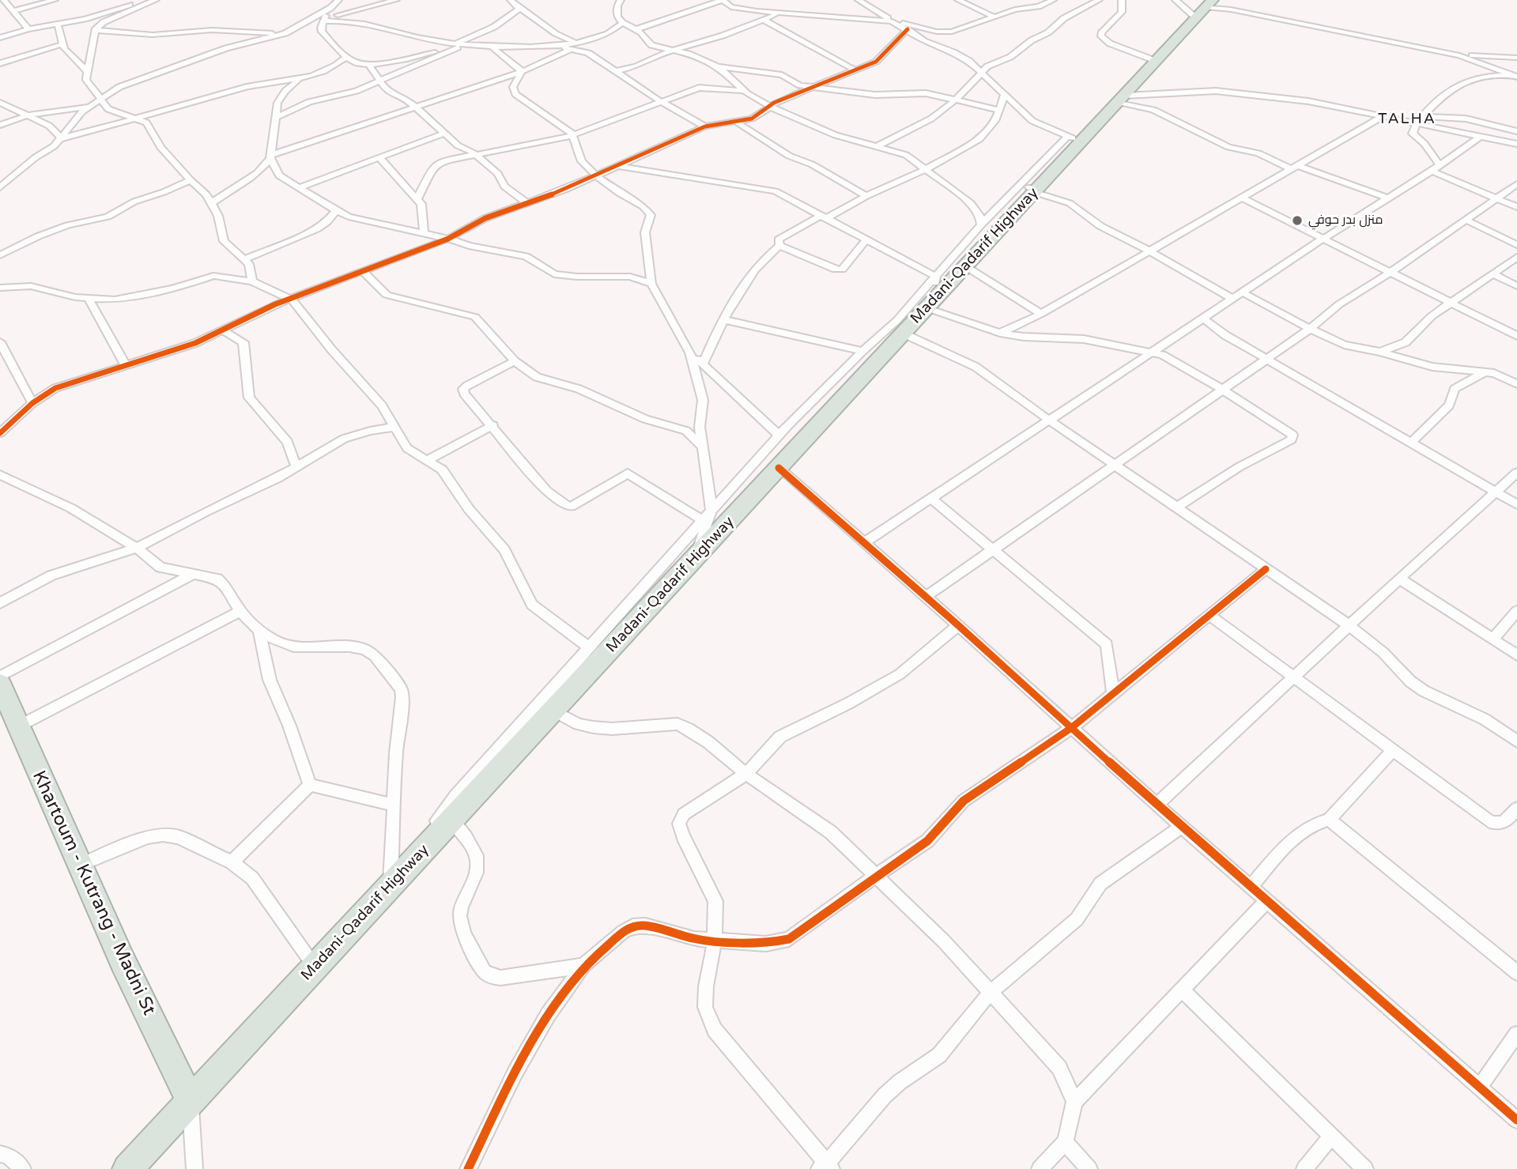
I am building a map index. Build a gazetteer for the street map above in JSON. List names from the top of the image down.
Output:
{
  "streets": {
    "highway": ["Madani-Qadarif Highway", "Khartoum - Kutrang - Madni St"]
  },
  "crossings": [
    ["Madani-Qadarif Highway", "Khartoum - Kutrang - Madni St"]
  ],
  "districts": ["TALHA"],
  "places": ["منزل بدر حوفي"]
}
